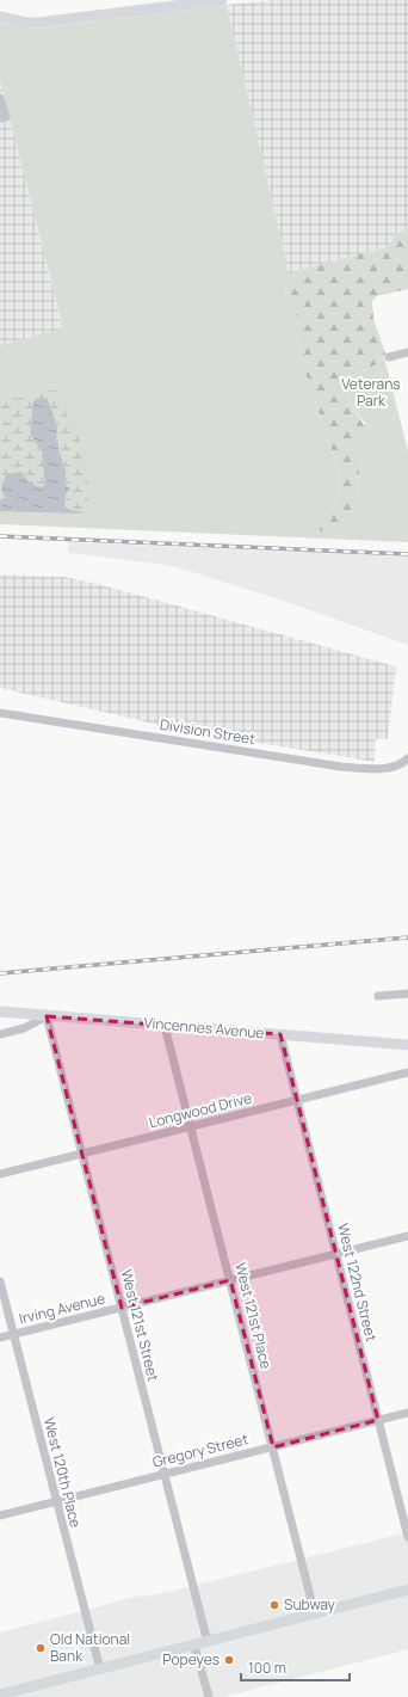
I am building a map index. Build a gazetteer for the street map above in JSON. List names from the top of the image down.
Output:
{
  "streets": {
    "main road": ["Vincennes Avenue"],
    "street": [
      "Division Street",
      "Longwood Drive",
      "West 122nd Street",
      "Irving Avenue",
      "West 121st Place",
      "West 121st Street",
      "Gregory Street",
      "West 120th Place"
    ]
  },
  "crossings": [
    ["Vincennes Avenue", "West 122nd Street"],
    ["Vincennes Avenue", "West 121st Place"],
    ["Vincennes Avenue", "West 121st Street"],
    ["Longwood Drive", "West 122nd Street"],
    ["Longwood Drive", "West 121st Place"],
    ["Longwood Drive", "West 121st Street"],
    ["West 122nd Street", "Irving Avenue"],
    ["West 122nd Street", "Gregory Street"],
    ["Irving Avenue", "West 121st Place"],
    ["Irving Avenue", "West 121st Street"],
    ["Irving Avenue", "West 120th Place"],
    ["West 121st Place", "Gregory Street"],
    ["West 121st Street", "Gregory Street"],
    ["Gregory Street", "West 120th Place"]
  ],
  "parks": ["Veterans Park"],
  "places": ["Subway", "Old National Bank", "Popeyes"],
  "scale_bar": "100 m"
}
